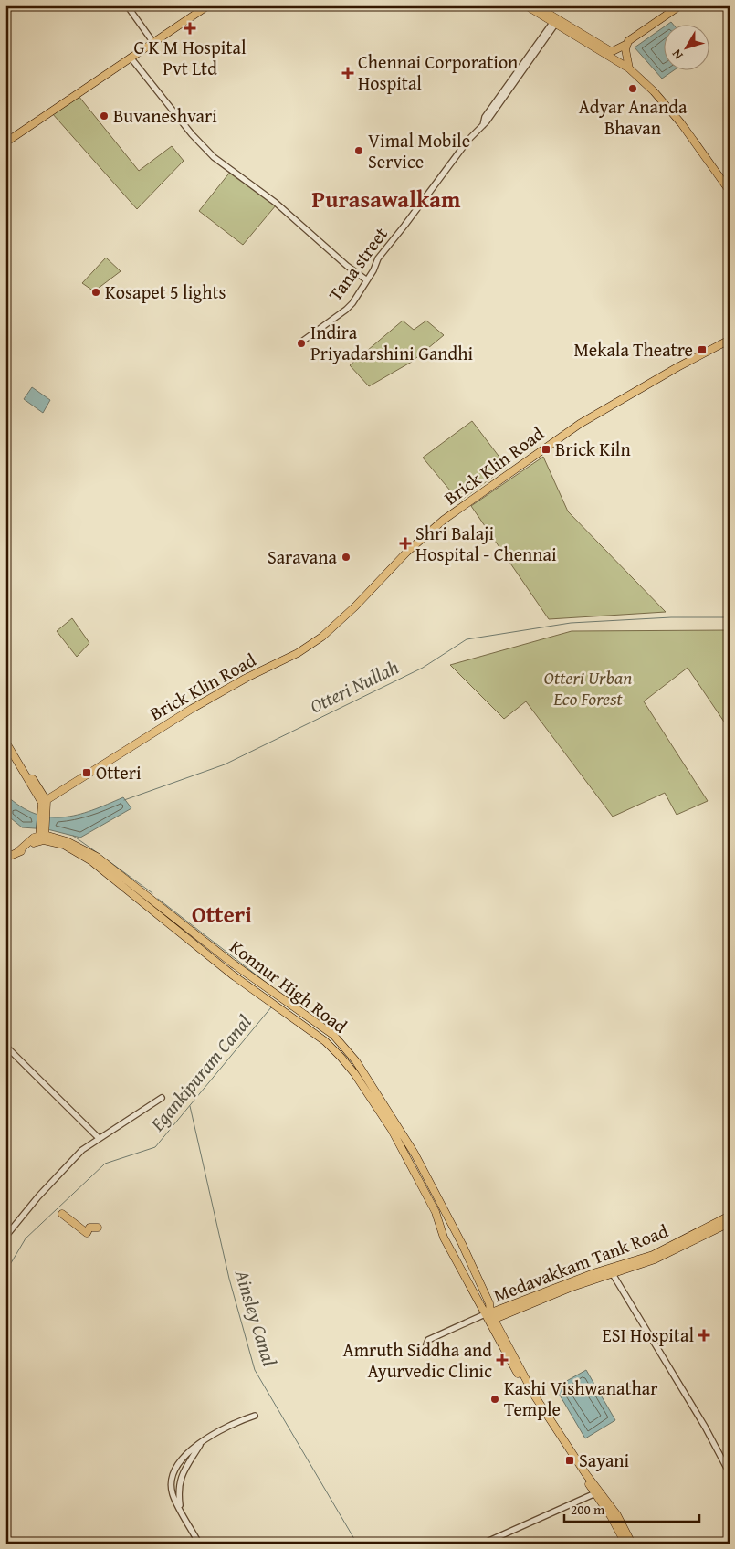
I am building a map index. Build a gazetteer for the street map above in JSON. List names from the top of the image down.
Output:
{
  "streets": {
    "main road": ["Brick Klin Road", "Konnur High Road", "Medavakkam Tank Road"],
    "street": ["Tana street"]
  },
  "crossings": [
    ["Konnur High Road", "Medavakkam Tank Road"]
  ],
  "districts": ["Purasawalkam", "Otteri"],
  "water": ["Otteri Nullah", "Egankipuram Canal", "Ainsley Canal"],
  "parks": ["Otteri Urban Eco Forest"],
  "places": {
    "health": [
      "G K M Hospital Pvt Ltd",
      "Chennai Corporation Hospital",
      "Shri Balaji Hospital - Chennai",
      "ESI Hospital",
      "Amruth Siddha and Ayurvedic Clinic"
    ],
    "other": [
      "Adyar Ananda Bhavan",
      "Buvaneshvari",
      "Vimal Mobile Service",
      "Kosapet 5 lights",
      "Indira Priyadarshini Gandhi",
      "Saravana",
      "Kashi Vishwanathar Temple"
    ],
    "transit": [
      "Mekala Theatre",
      "Brick Kiln",
      "Otteri",
      "Sayani"
    ]
  },
  "scale_bar": "200 m",
  "north": "bottom left"
}
